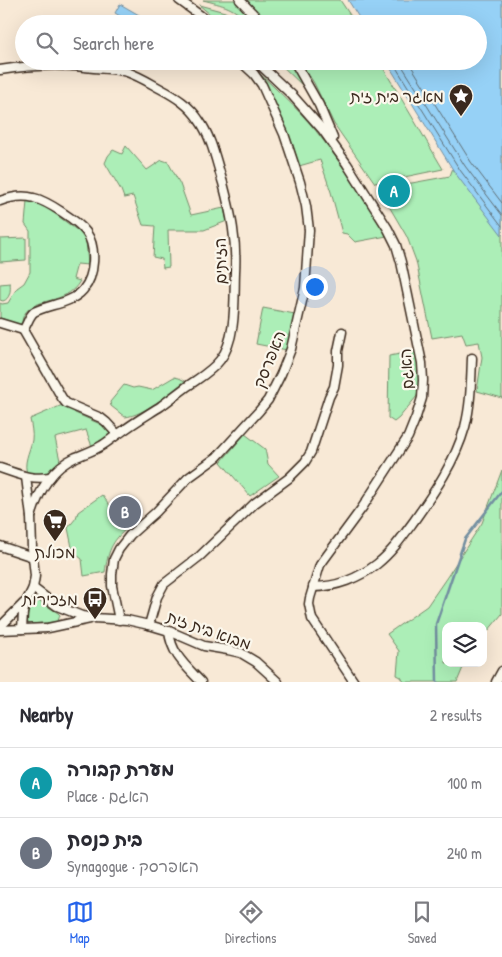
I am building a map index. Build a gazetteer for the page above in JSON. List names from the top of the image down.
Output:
{
  "streets": {
    "street": [
      "הזיתים",
      "האפרסק",
      "האגם",
      "מבוא בית זית"
    ]
  },
  "crossings": [
    ["האפרסק", "מבוא בית זית"]
  ],
  "places": {
    "place": ["מאגר בית זית"],
    "supermarket": ["מכולת"],
    "bus stop": ["מזכירות"]
  },
  "page": {
    "search": "Search here",
    "pins": ["A", "B"],
    "heading": ["Nearby", "2 results"],
    "list": [
      {
        "mark": "A",
        "name": "מערת קבורה",
        "note": "Place · האגם",
        "value": "100 m"
      },
      {
        "mark": "B",
        "name": "בית כנסת",
        "note": "Synagogue · האפרסק",
        "value": "240 m"
      }
    ],
    "nav": ["Map", "Directions", "Saved"]
  }
}
